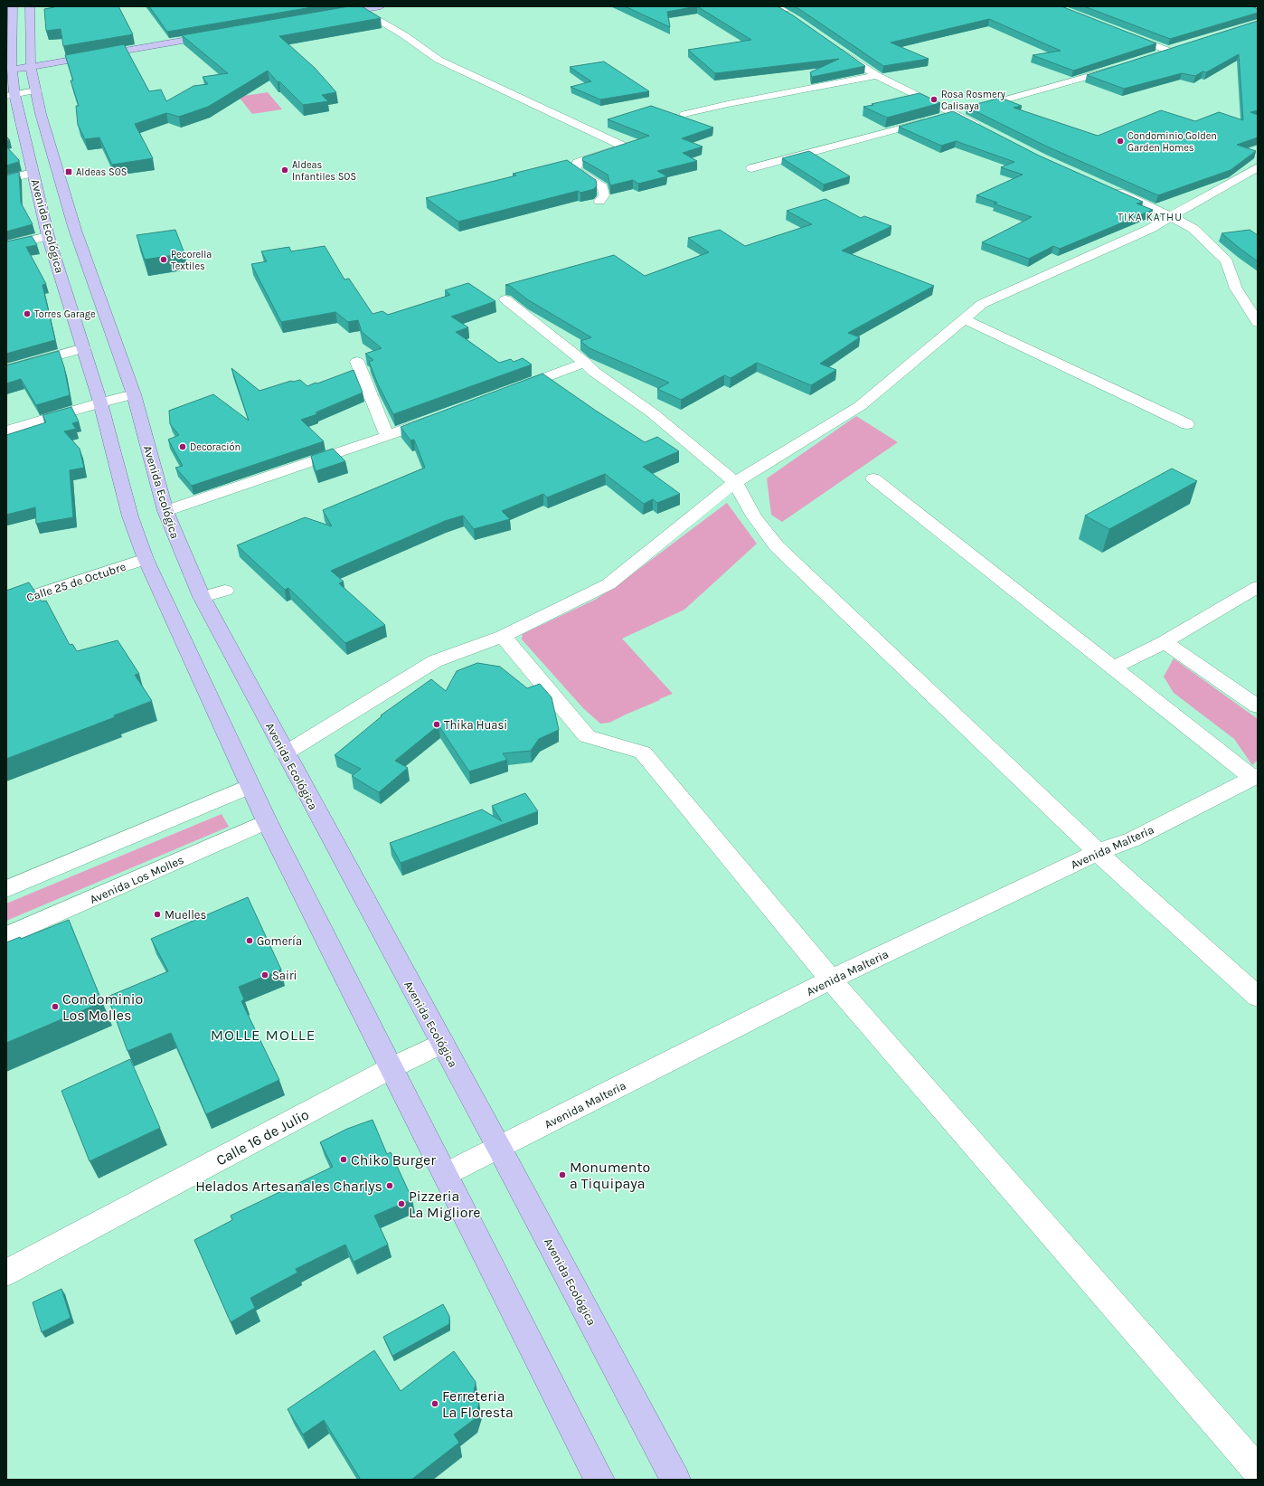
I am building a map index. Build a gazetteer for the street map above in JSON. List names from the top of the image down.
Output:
{
  "streets": {
    "main road": ["Avenida Ecológica"],
    "street": [
      "Calle 25 de Octubre",
      "Avenida Malteria",
      "Avenida Los Molles",
      "Calle 16 de Julio"
    ]
  },
  "crossings": [
    ["Avenida Ecológica", "Calle 25 de Octubre"],
    ["Avenida Ecológica", "Avenida Malteria"],
    ["Avenida Ecológica", "Avenida Los Molles"],
    ["Avenida Ecológica", "Calle 16 de Julio"]
  ],
  "districts": ["TIKA KATHU", "MOLLE MOLLE"],
  "places": {
    "other": [
      "Rosa Rosmery Calisaya",
      "Condominio Golden Garden Homes",
      "Aldeas Infantiles SOS",
      "Pecorella Textiles",
      "Torres Garage",
      "Decoración",
      "Thika Huasi",
      "Muelles",
      "Gomería",
      "Sairi",
      "Condominio Los Molles",
      "Chiko Burger",
      "Monumento a Tiquipaya",
      "Helados Artesanales Charlys",
      "Pizzeria La Migliore",
      "Ferreteria La Floresta"
    ],
    "transit": ["Aldeas SOS"]
  }
}
